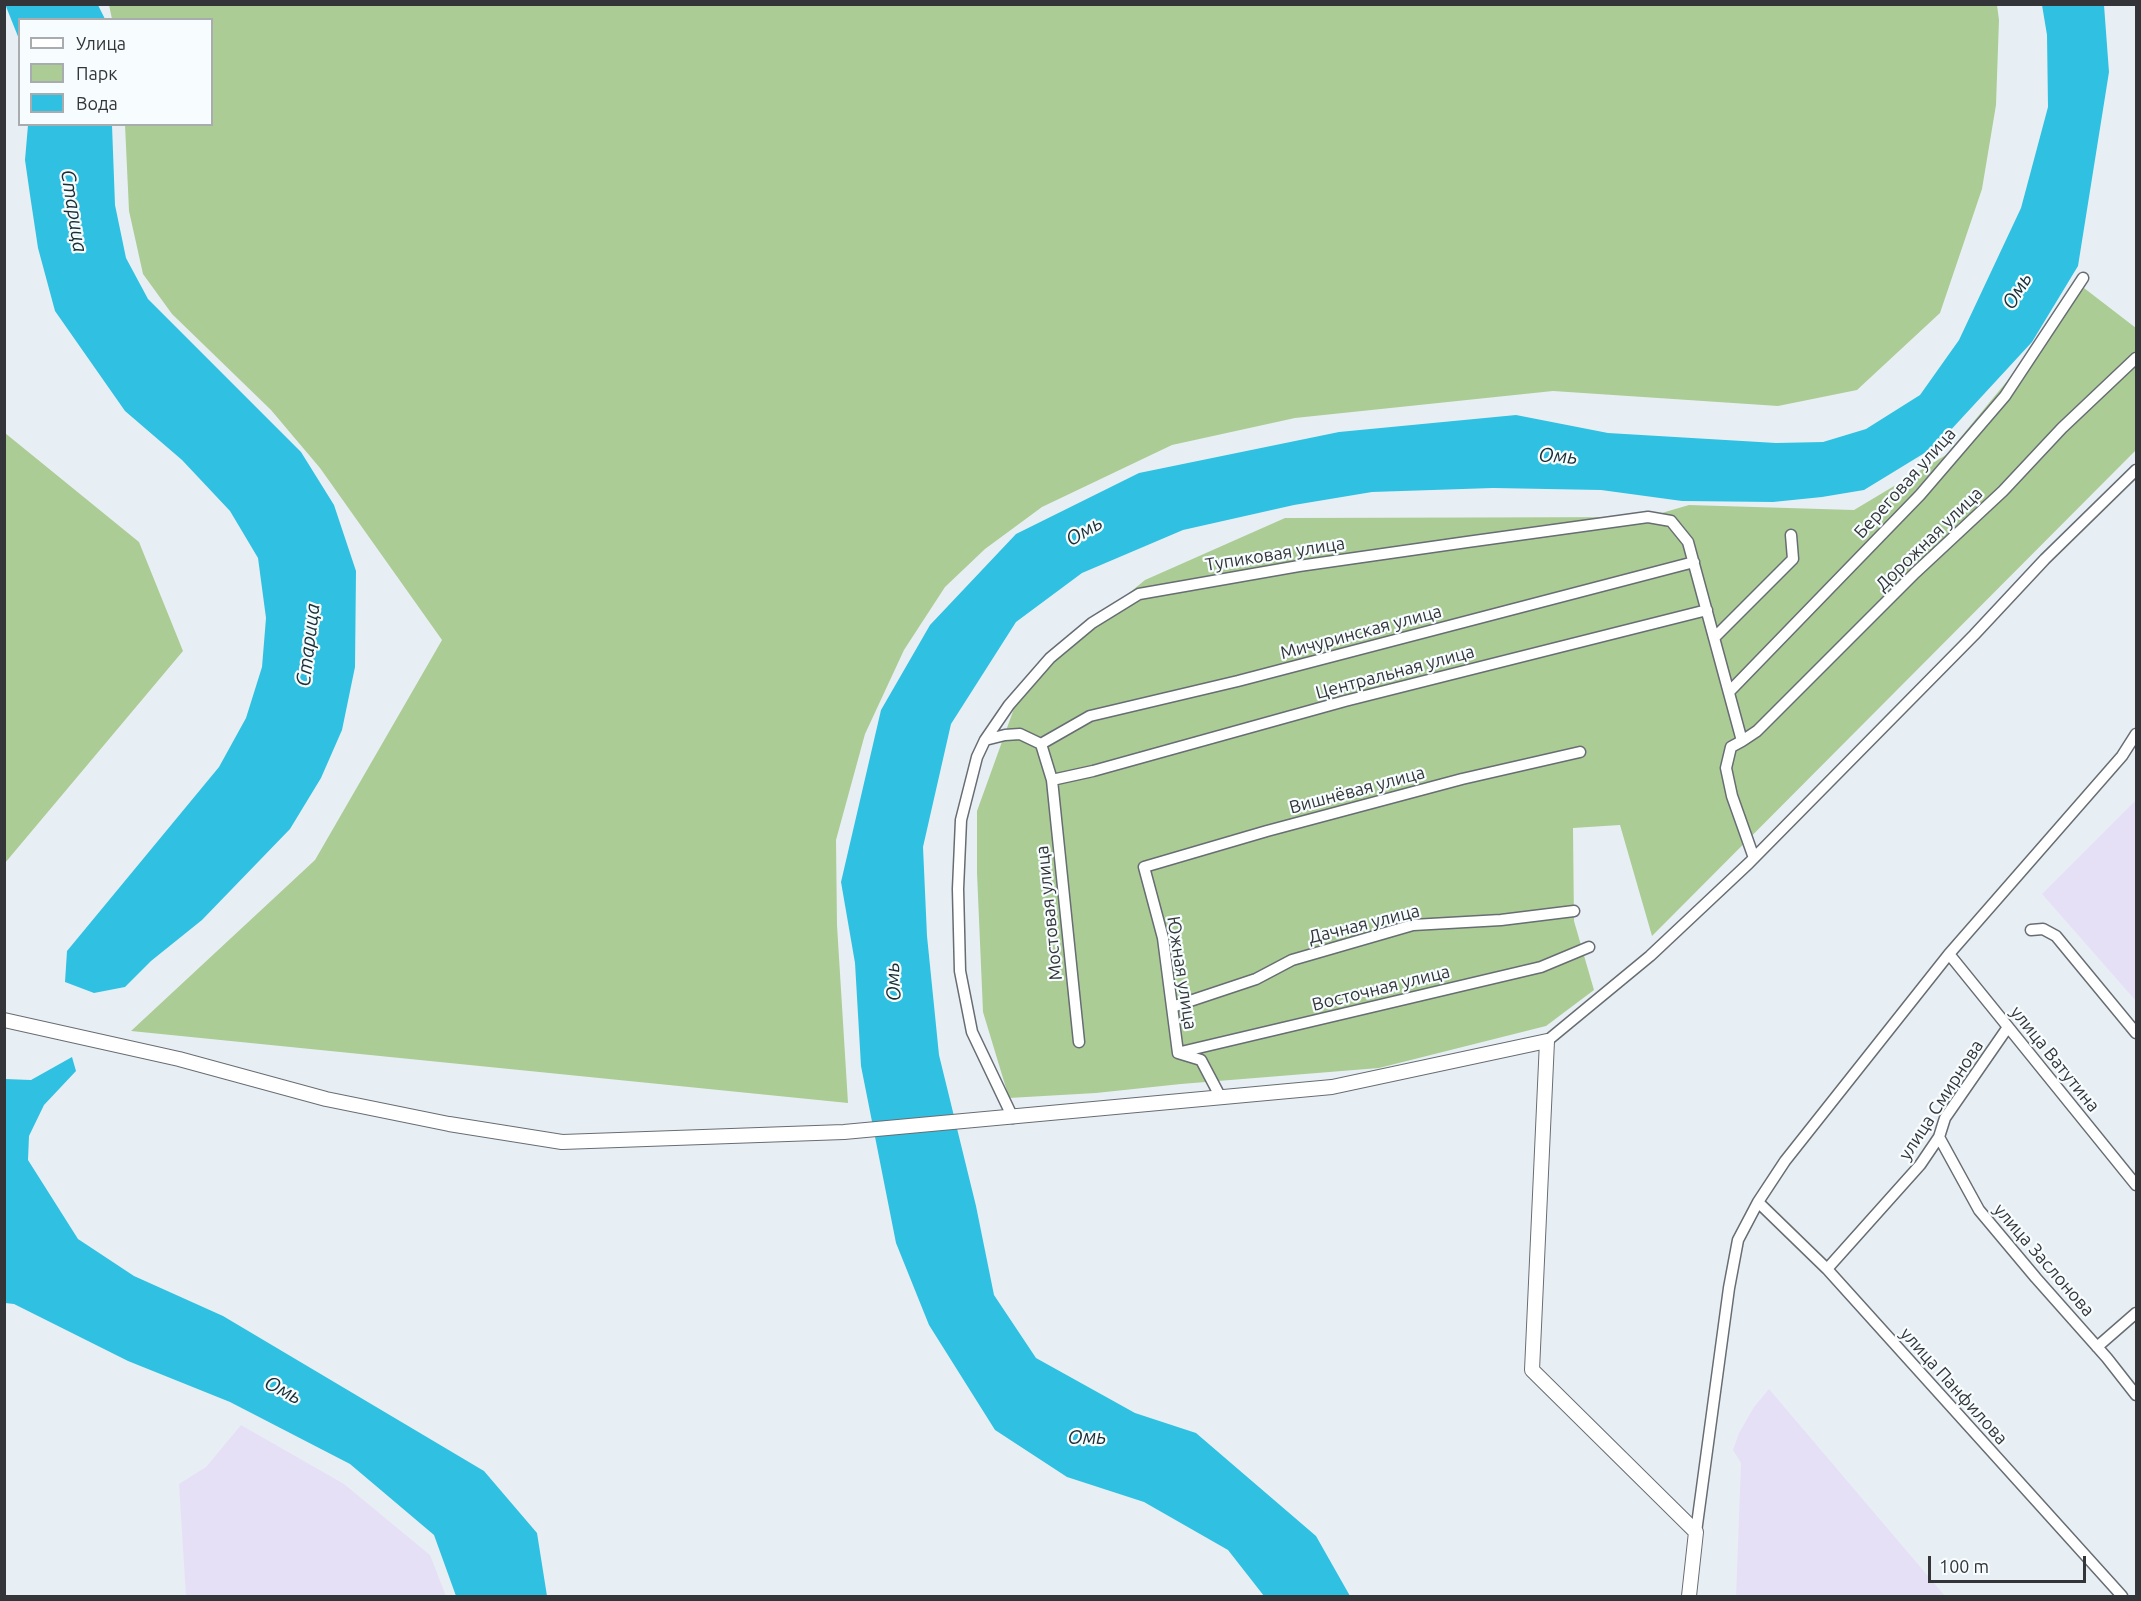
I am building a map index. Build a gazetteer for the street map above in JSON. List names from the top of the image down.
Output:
{
  "streets": {
    "street": [
      "Береговая улица",
      "Дорожная улица",
      "Тупиковая улица",
      "Мичуринская улица",
      "Центральная улица",
      "Вишнёвая улица",
      "Мостовая улица",
      "Дачная улица",
      "Южная улица",
      "Восточная улица",
      "улица Ватутина",
      "улица Смирнова",
      "улица Заслонова",
      "улица Панфилова"
    ]
  },
  "crossings": [
    ["Тупиковая улица", "Мичуринская улица"],
    ["Мичуринская улица", "Мостовая улица"],
    ["Центральная улица", "Мостовая улица"],
    ["Вишнёвая улица", "Южная улица"],
    ["Дачная улица", "Южная улица"],
    ["Южная улица", "Восточная улица"],
    ["улица Ватутина", "улица Смирнова"],
    ["улица Смирнова", "улица Заслонова"],
    ["улица Смирнова", "улица Панфилова"]
  ],
  "water": ["Старица", "Омь"],
  "legend": ["Улица", "Парк", "Вода"],
  "scale_bar": "100 m"
}
